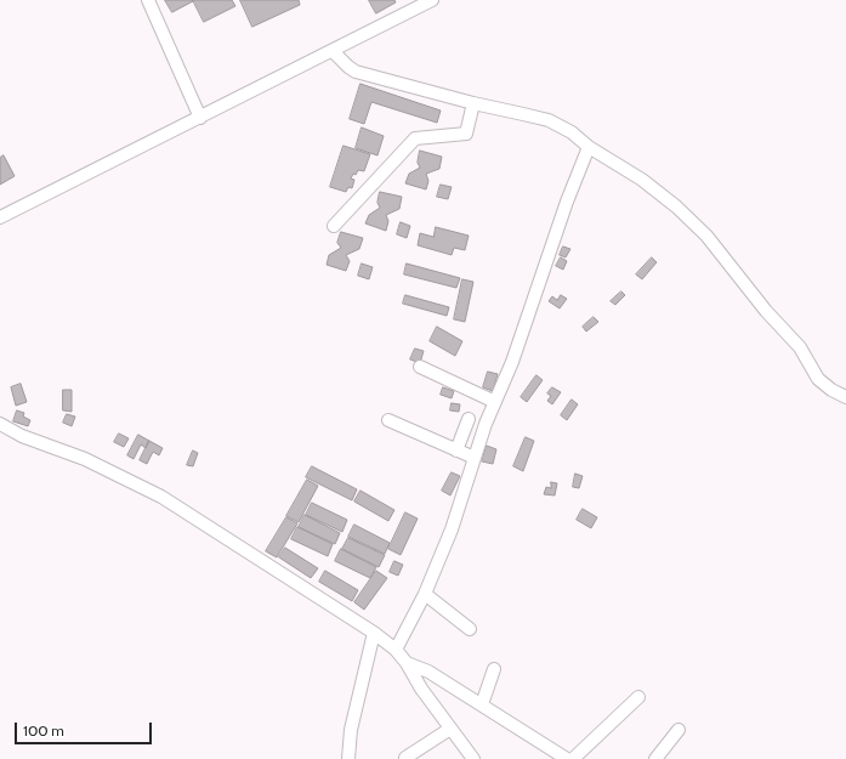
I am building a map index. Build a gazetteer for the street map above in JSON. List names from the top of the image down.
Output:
{
  "scale_bar": "100 m"
}
